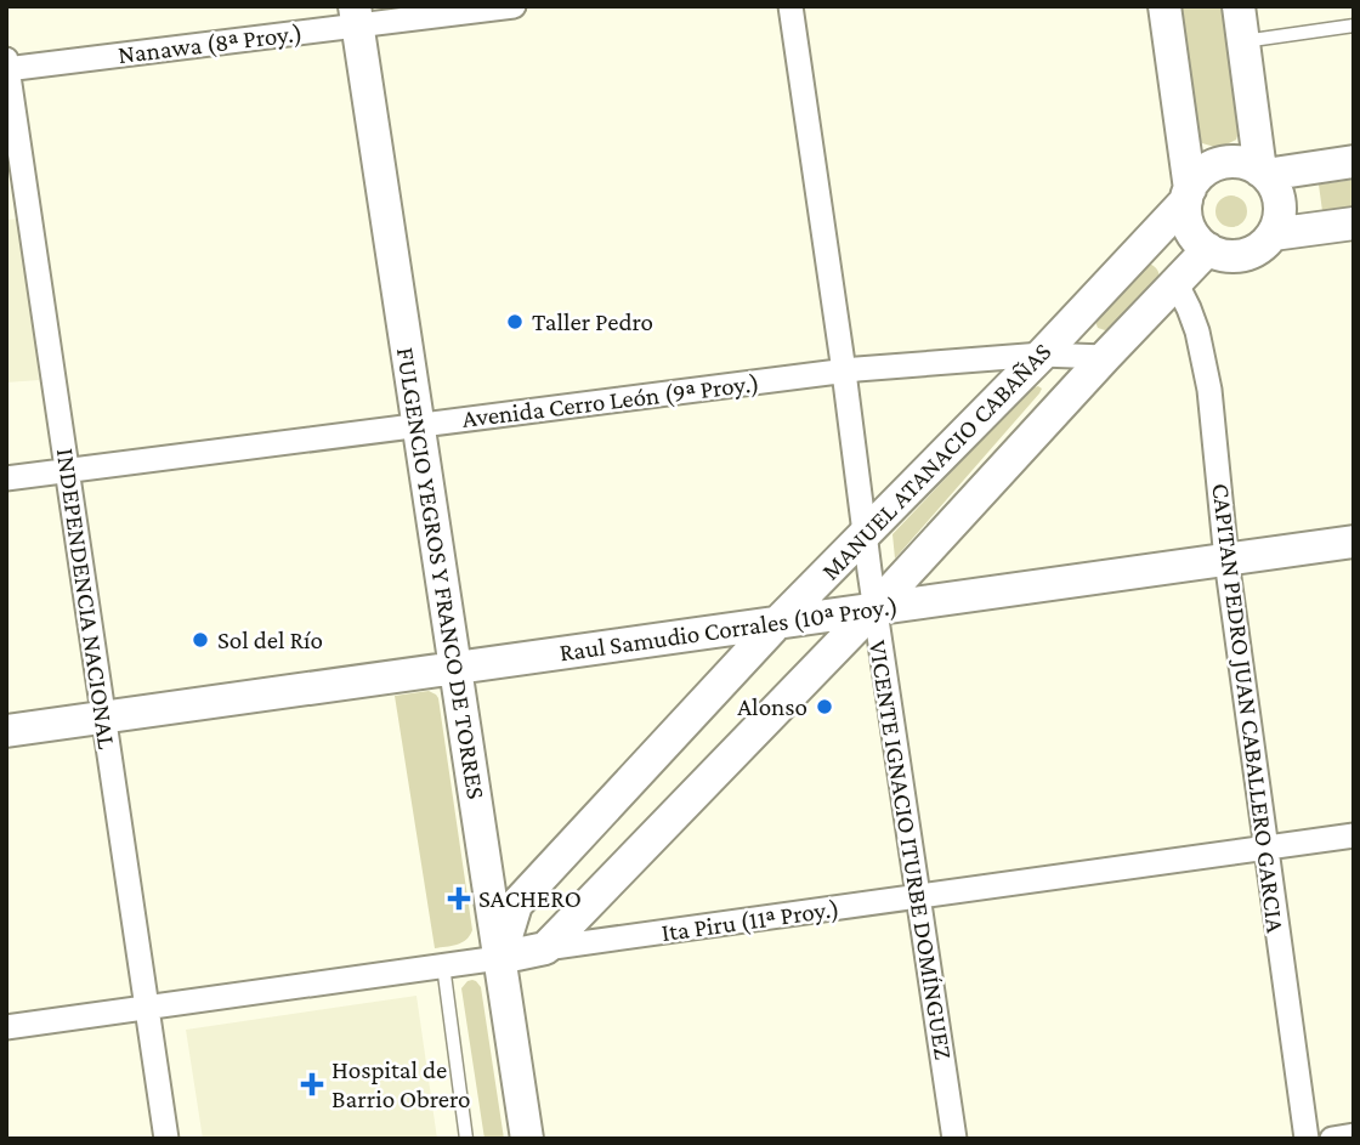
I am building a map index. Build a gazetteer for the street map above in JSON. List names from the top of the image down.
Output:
{
  "streets": {
    "street": [
      "Nanawa (8ª Proy.)",
      "Avenida Cerro León (9ª Proy.)",
      "MANUEL ATANACIO CABAÑAS",
      "FULGENCIO YEGROS Y FRANCO DE TORRES",
      "INDEPENDENCIA NACIONAL",
      "Raul Samudio Corrales (10ª Proy.)",
      "CAPITAN PEDRO JUAN CABALLERO GARCIA",
      "VICENTE IGNACIO ITURBE DOMÍNGUEZ",
      "Ita Piru (11ª Proy.)"
    ]
  },
  "crossings": [
    ["Nanawa (8ª Proy.)", "FULGENCIO YEGROS Y FRANCO DE TORRES"],
    ["Nanawa (8ª Proy.)", "INDEPENDENCIA NACIONAL"],
    ["Avenida Cerro León (9ª Proy.)", "MANUEL ATANACIO CABAÑAS"],
    ["Avenida Cerro León (9ª Proy.)", "FULGENCIO YEGROS Y FRANCO DE TORRES"],
    ["Avenida Cerro León (9ª Proy.)", "INDEPENDENCIA NACIONAL"],
    ["Avenida Cerro León (9ª Proy.)", "VICENTE IGNACIO ITURBE DOMÍNGUEZ"],
    ["MANUEL ATANACIO CABAÑAS", "FULGENCIO YEGROS Y FRANCO DE TORRES"],
    ["MANUEL ATANACIO CABAÑAS", "Raul Samudio Corrales (10ª Proy.)"],
    ["MANUEL ATANACIO CABAÑAS", "CAPITAN PEDRO JUAN CABALLERO GARCIA"],
    ["MANUEL ATANACIO CABAÑAS", "VICENTE IGNACIO ITURBE DOMÍNGUEZ"],
    ["MANUEL ATANACIO CABAÑAS", "Ita Piru (11ª Proy.)"],
    ["FULGENCIO YEGROS Y FRANCO DE TORRES", "Raul Samudio Corrales (10ª Proy.)"],
    ["FULGENCIO YEGROS Y FRANCO DE TORRES", "Ita Piru (11ª Proy.)"],
    ["INDEPENDENCIA NACIONAL", "Raul Samudio Corrales (10ª Proy.)"],
    ["INDEPENDENCIA NACIONAL", "Ita Piru (11ª Proy.)"],
    ["Raul Samudio Corrales (10ª Proy.)", "CAPITAN PEDRO JUAN CABALLERO GARCIA"],
    ["Raul Samudio Corrales (10ª Proy.)", "VICENTE IGNACIO ITURBE DOMÍNGUEZ"],
    ["CAPITAN PEDRO JUAN CABALLERO GARCIA", "Ita Piru (11ª Proy.)"],
    ["VICENTE IGNACIO ITURBE DOMÍNGUEZ", "Ita Piru (11ª Proy.)"]
  ],
  "places": {
    "other": ["Taller Pedro", "Sol del Río", "Alonso"],
    "health": ["SACHERO", "Hospital de Barrio Obrero"]
  }
}
